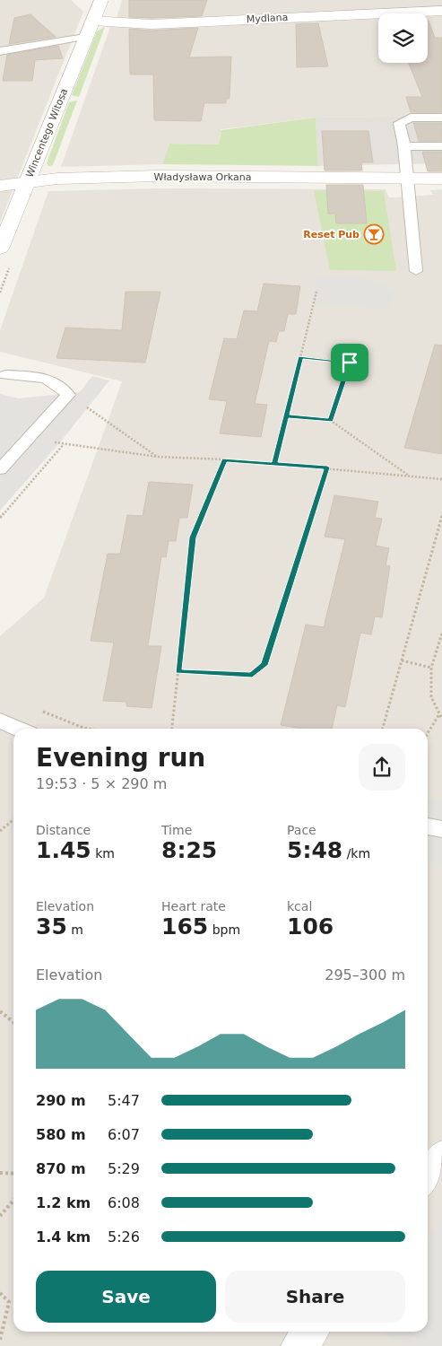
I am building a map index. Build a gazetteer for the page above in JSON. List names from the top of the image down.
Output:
{
  "streets": {
    "street": ["Mydlana", "Wincentego Witosa", "Władysława Orkana"]
  },
  "crossings": [
    ["Mydlana", "Wincentego Witosa"],
    ["Wincentego Witosa", "Władysława Orkana"]
  ],
  "places": {
    "bar": ["Reset Pub"]
  },
  "page": {
    "heading": ["Evening run", "19:53 · 5 × 290 m"],
    "stats": [
      ["Distance", "1.45 km"],
      ["Time", "8:25"],
      ["Pace", "5:48 /km"],
      ["Elevation", "35 m"],
      ["Heart rate", "165 bpm"],
      ["kcal", "106"]
    ],
    "chart": ["Elevation", "295–300 m"],
    "list": [
      {
        "name": "290 m",
        "note": "5:47"
      },
      {
        "name": "580 m",
        "note": "6:07"
      },
      {
        "name": "870 m",
        "note": "5:29"
      },
      {
        "name": "1.2 km",
        "note": "6:08"
      },
      {
        "name": "1.4 km",
        "note": "5:26"
      }
    ],
    "buttons": ["Save", "Share"]
  }
}
